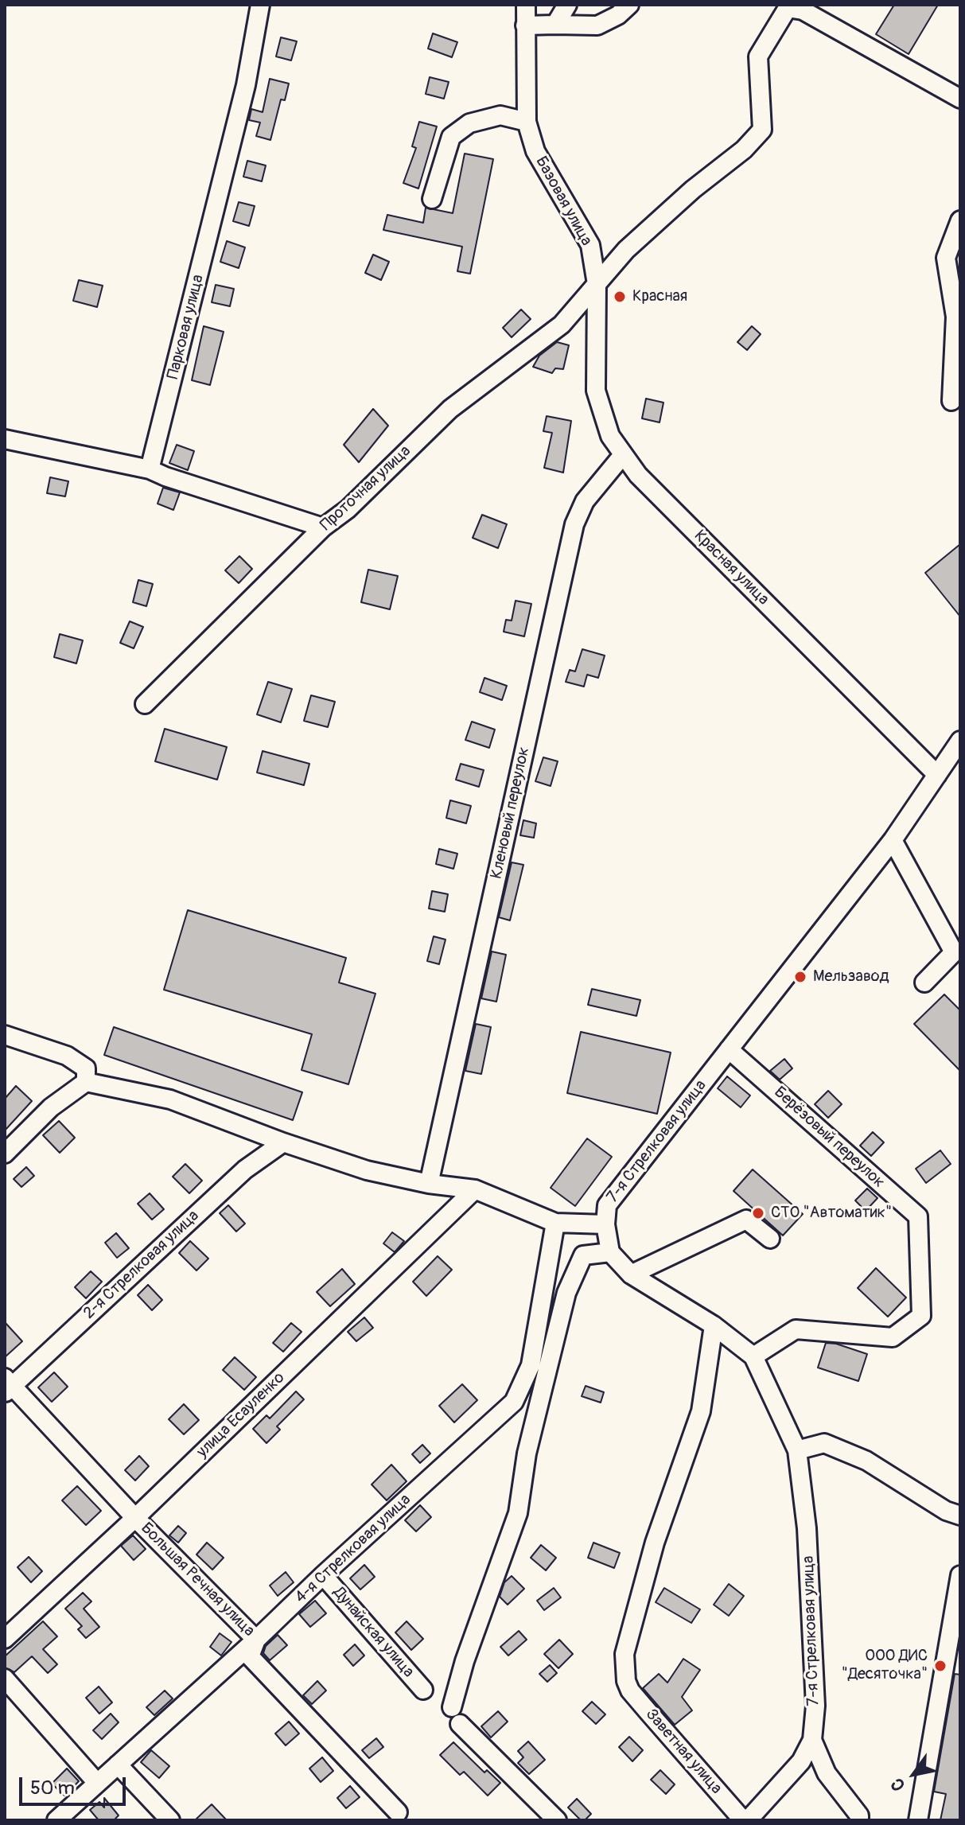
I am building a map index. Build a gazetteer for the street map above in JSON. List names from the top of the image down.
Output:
{
  "streets": {
    "street": [
      "Базовая улица",
      "Парковая улица",
      "Проточная улица",
      "Красная улица",
      "Кленовый переулок",
      "Берёзовый переулок",
      "7-я Стрелковая улица",
      "2-я Стрелковая улица",
      "улица Есауленко",
      "4-я Стрелковая улица",
      "Большая Речная улица",
      "Дунайская улица",
      "Заветная улица"
    ]
  },
  "crossings": [
    ["Базовая улица", "Проточная улица"],
    ["Базовая улица", "Красная улица"],
    ["Проточная улица", "Красная улица"],
    ["Красная улица", "Кленовый переулок"],
    ["Красная улица", "7-я Стрелковая улица"],
    ["Берёзовый переулок", "7-я Стрелковая улица"],
    ["7-я Стрелковая улица", "Заветная улица"],
    ["2-я Стрелковая улица", "Большая Речная улица"],
    ["улица Есауленко", "Большая Речная улица"],
    ["4-я Стрелковая улица", "Большая Речная улица"],
    ["4-я Стрелковая улица", "Дунайская улица"]
  ],
  "places": [
    "Красная",
    "Мельзавод",
    "СТО \"Автоматик\"",
    "ООО ДИС \"Десяточка\""
  ],
  "scale_bar": "50 m",
  "north": "bottom left"
}
